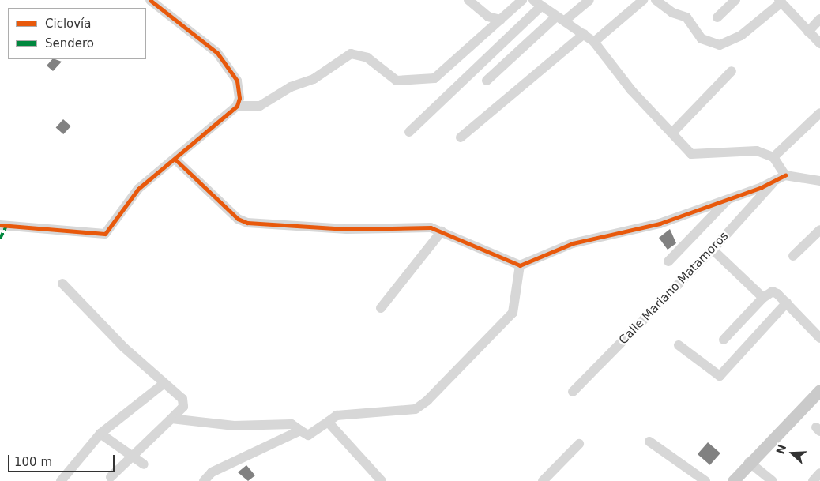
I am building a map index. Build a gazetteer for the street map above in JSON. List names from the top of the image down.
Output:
{
  "streets": {
    "street": ["Calle Mariano Matamoros"]
  },
  "legend": ["Ciclovía", "Sendero"],
  "scale_bar": "100 m",
  "north": "left"
}
